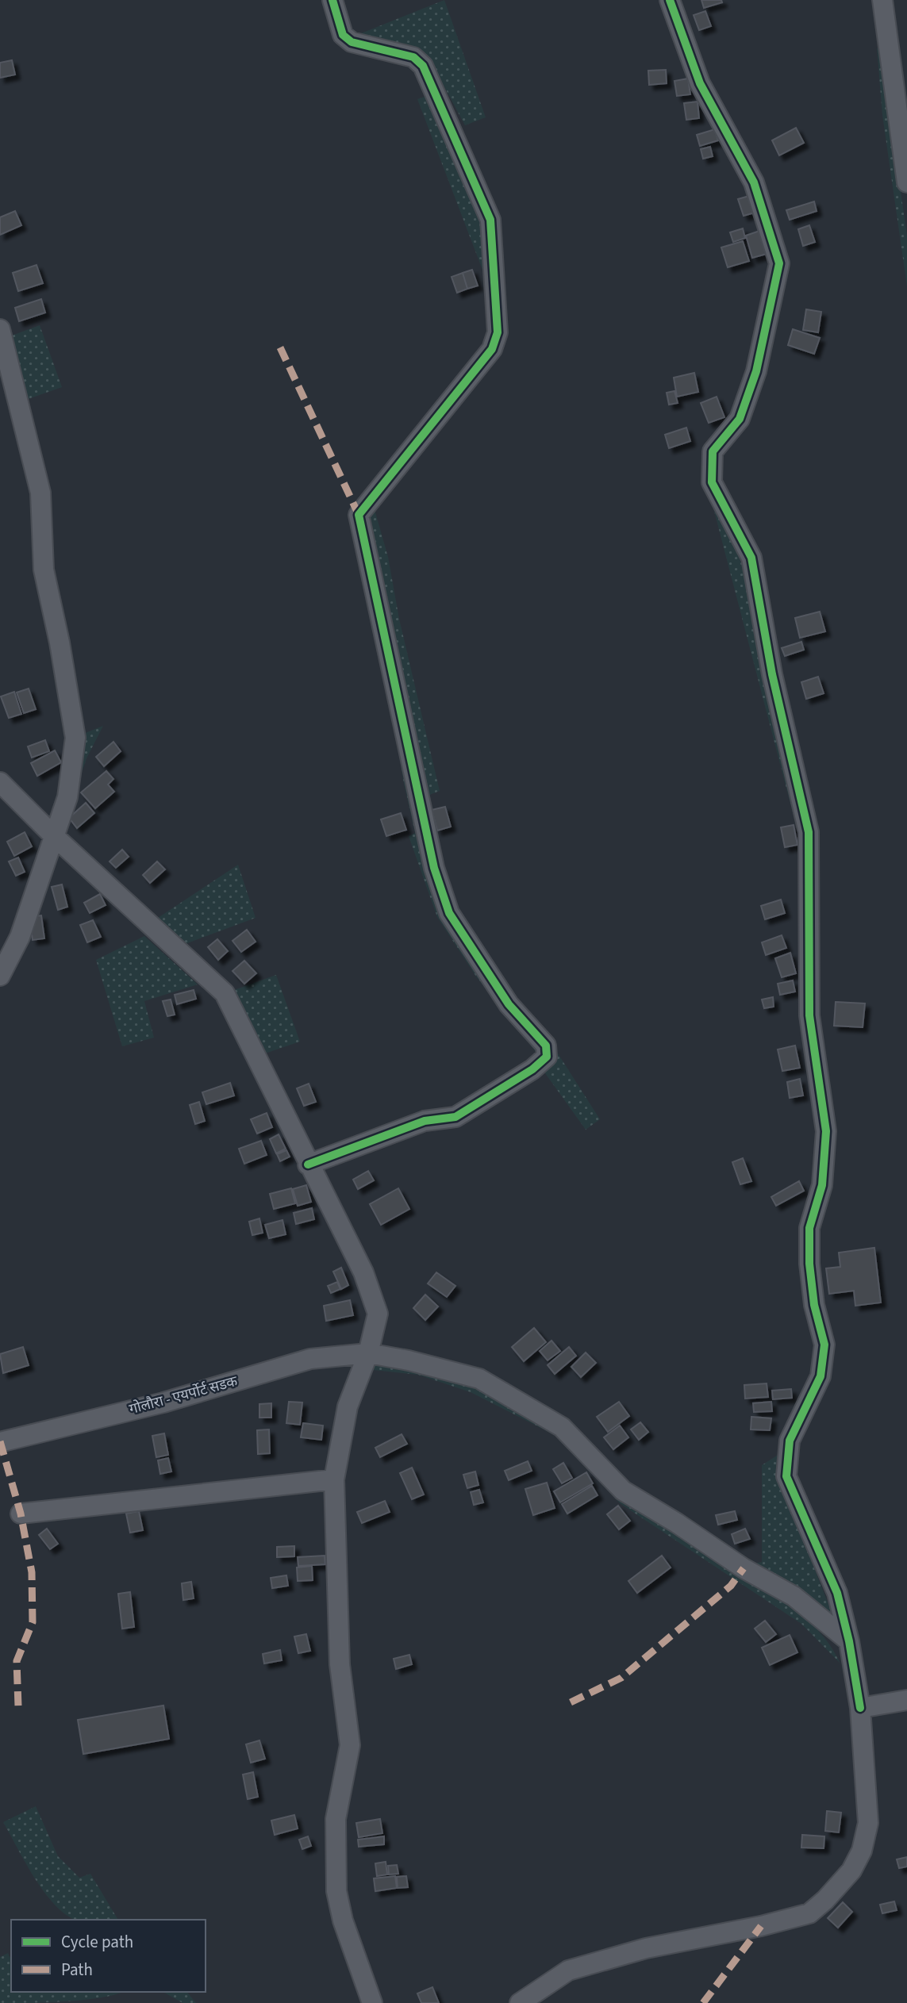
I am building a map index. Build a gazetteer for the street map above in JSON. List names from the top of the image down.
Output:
{
  "streets": {
    "street": ["गोलौरा - एयर्पोर्ट सडक"]
  },
  "legend": ["Cycle path", "Path"]
}
